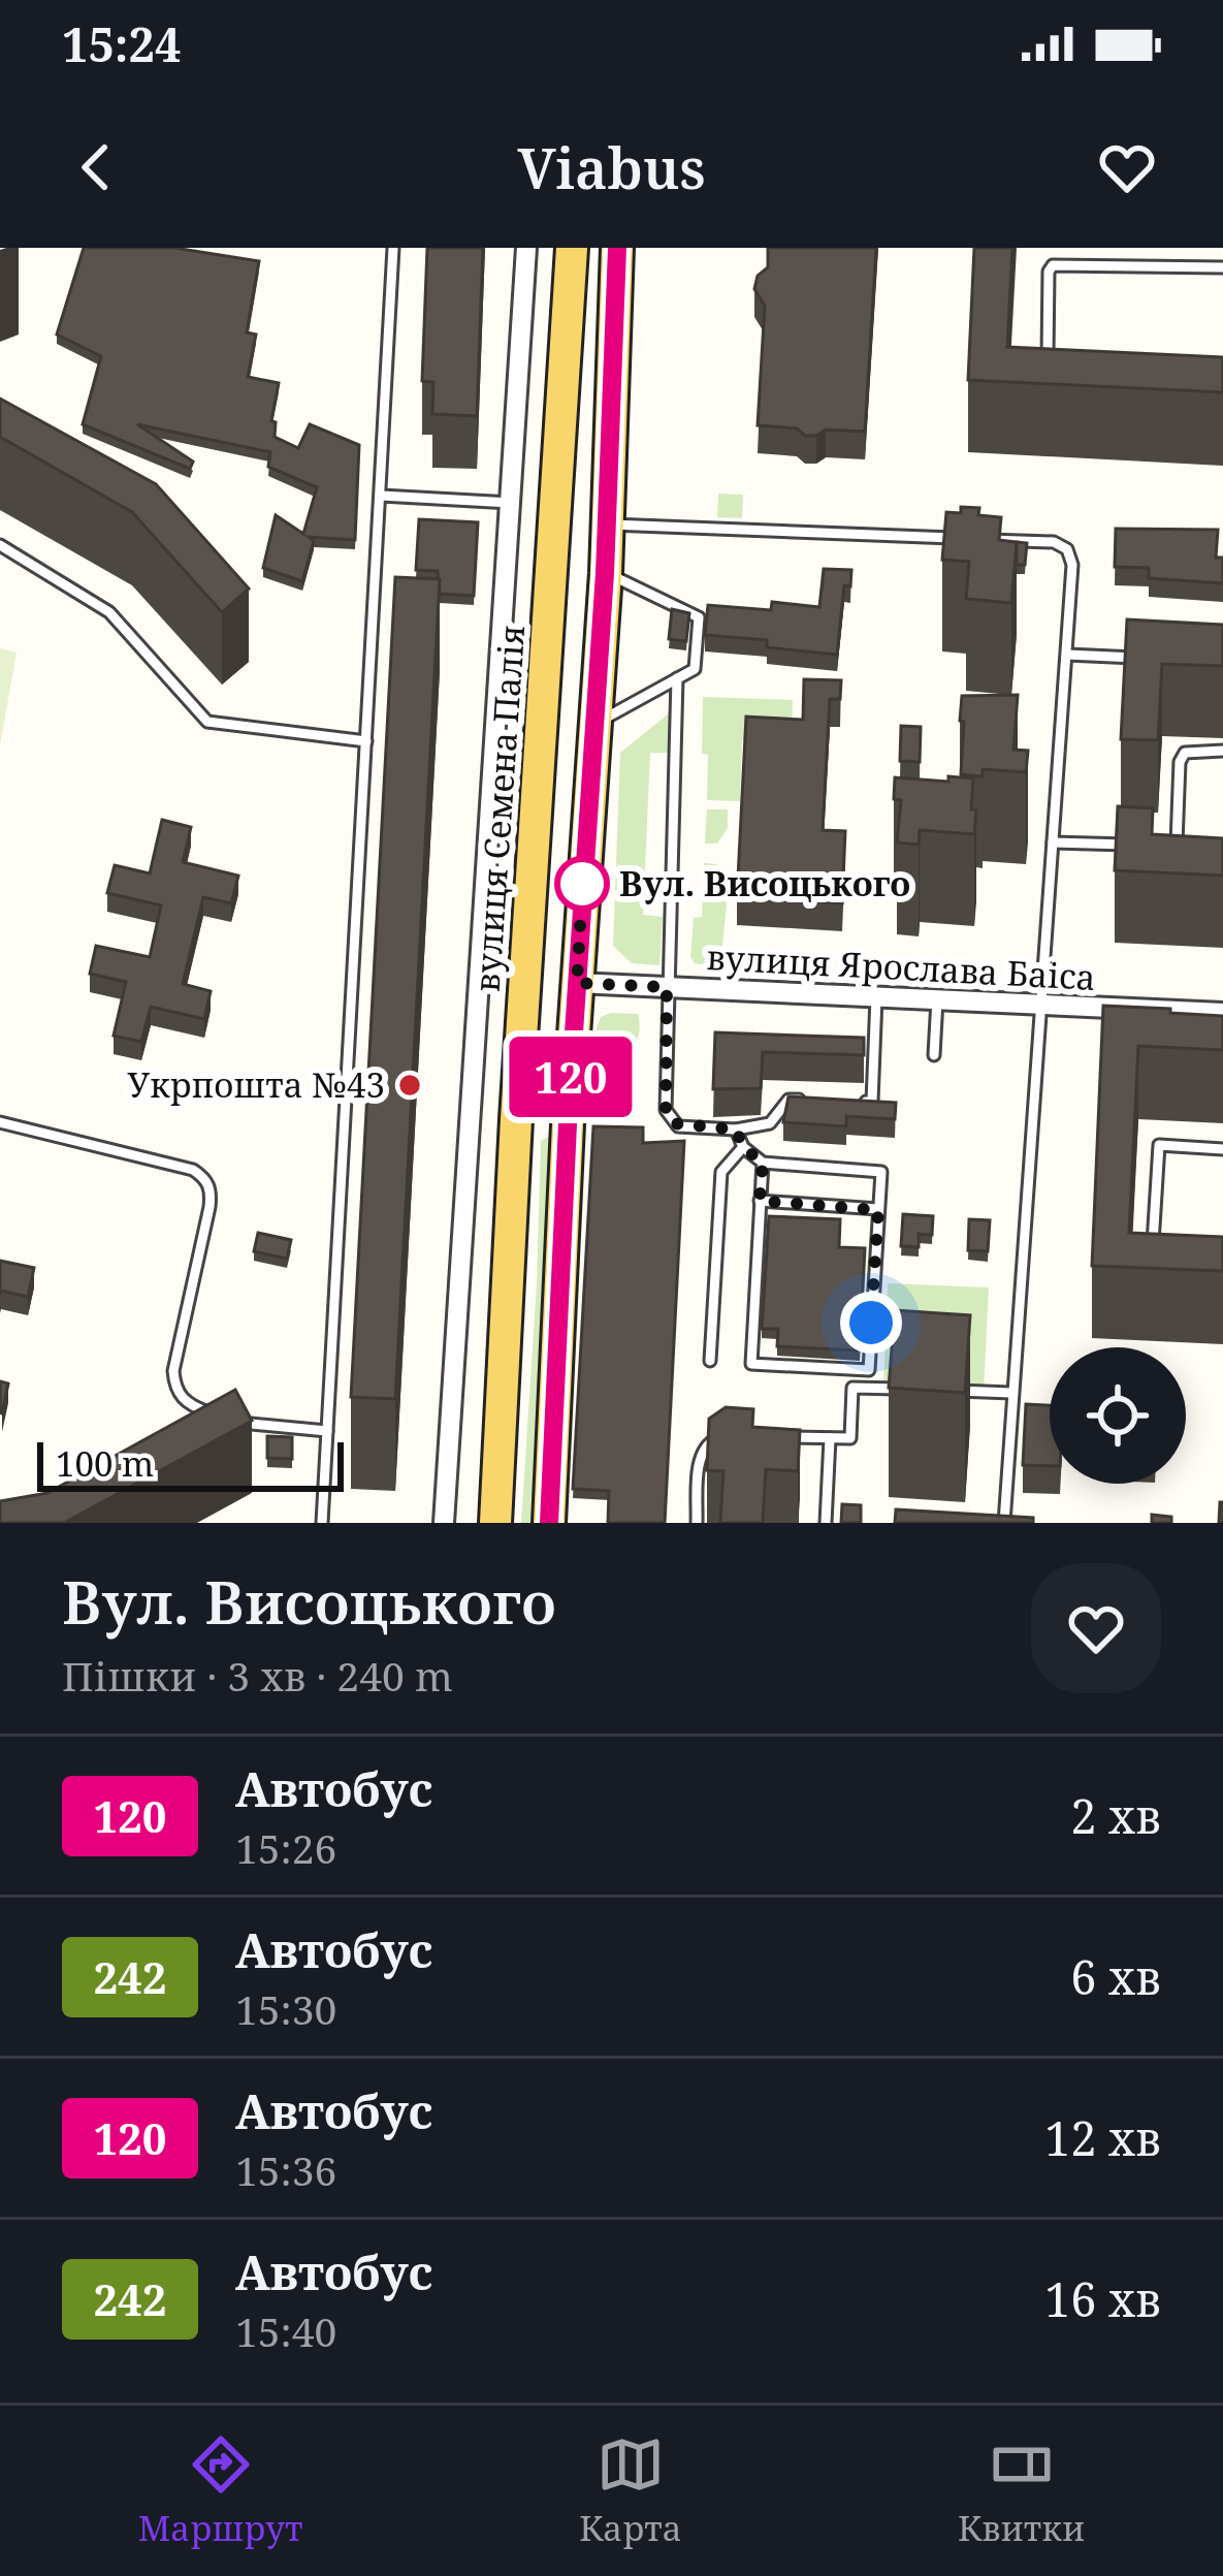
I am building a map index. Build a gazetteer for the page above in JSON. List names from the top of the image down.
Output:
{
  "streets": {
    "main road": ["вулиця Семена Палія"],
    "street": ["вулиця Ярослава Баіса"]
  },
  "places": ["Вул. Висоцького", "Укрпошта №43"],
  "lines": ["bus line 120"],
  "scale_bar": "100 m",
  "page": {
    "status": "15:24",
    "header": "Viabus",
    "on_map": "120",
    "scale": "100 m",
    "heading": ["Вул. Висоцького", "Пішки · 3 хв · 240 m"],
    "list": [
      {
        "mark": "120",
        "name": "Автобус",
        "note": "15:26",
        "value": "2 хв"
      },
      {
        "mark": "242",
        "name": "Автобус",
        "note": "15:30",
        "value": "6 хв"
      },
      {
        "mark": "120",
        "name": "Автобус",
        "note": "15:36",
        "value": "12 хв"
      },
      {
        "mark": "242",
        "name": "Автобус",
        "note": "15:40",
        "value": "16 хв"
      }
    ],
    "tabs": ["Маршрут", "Карта", "Квитки"]
  }
}
